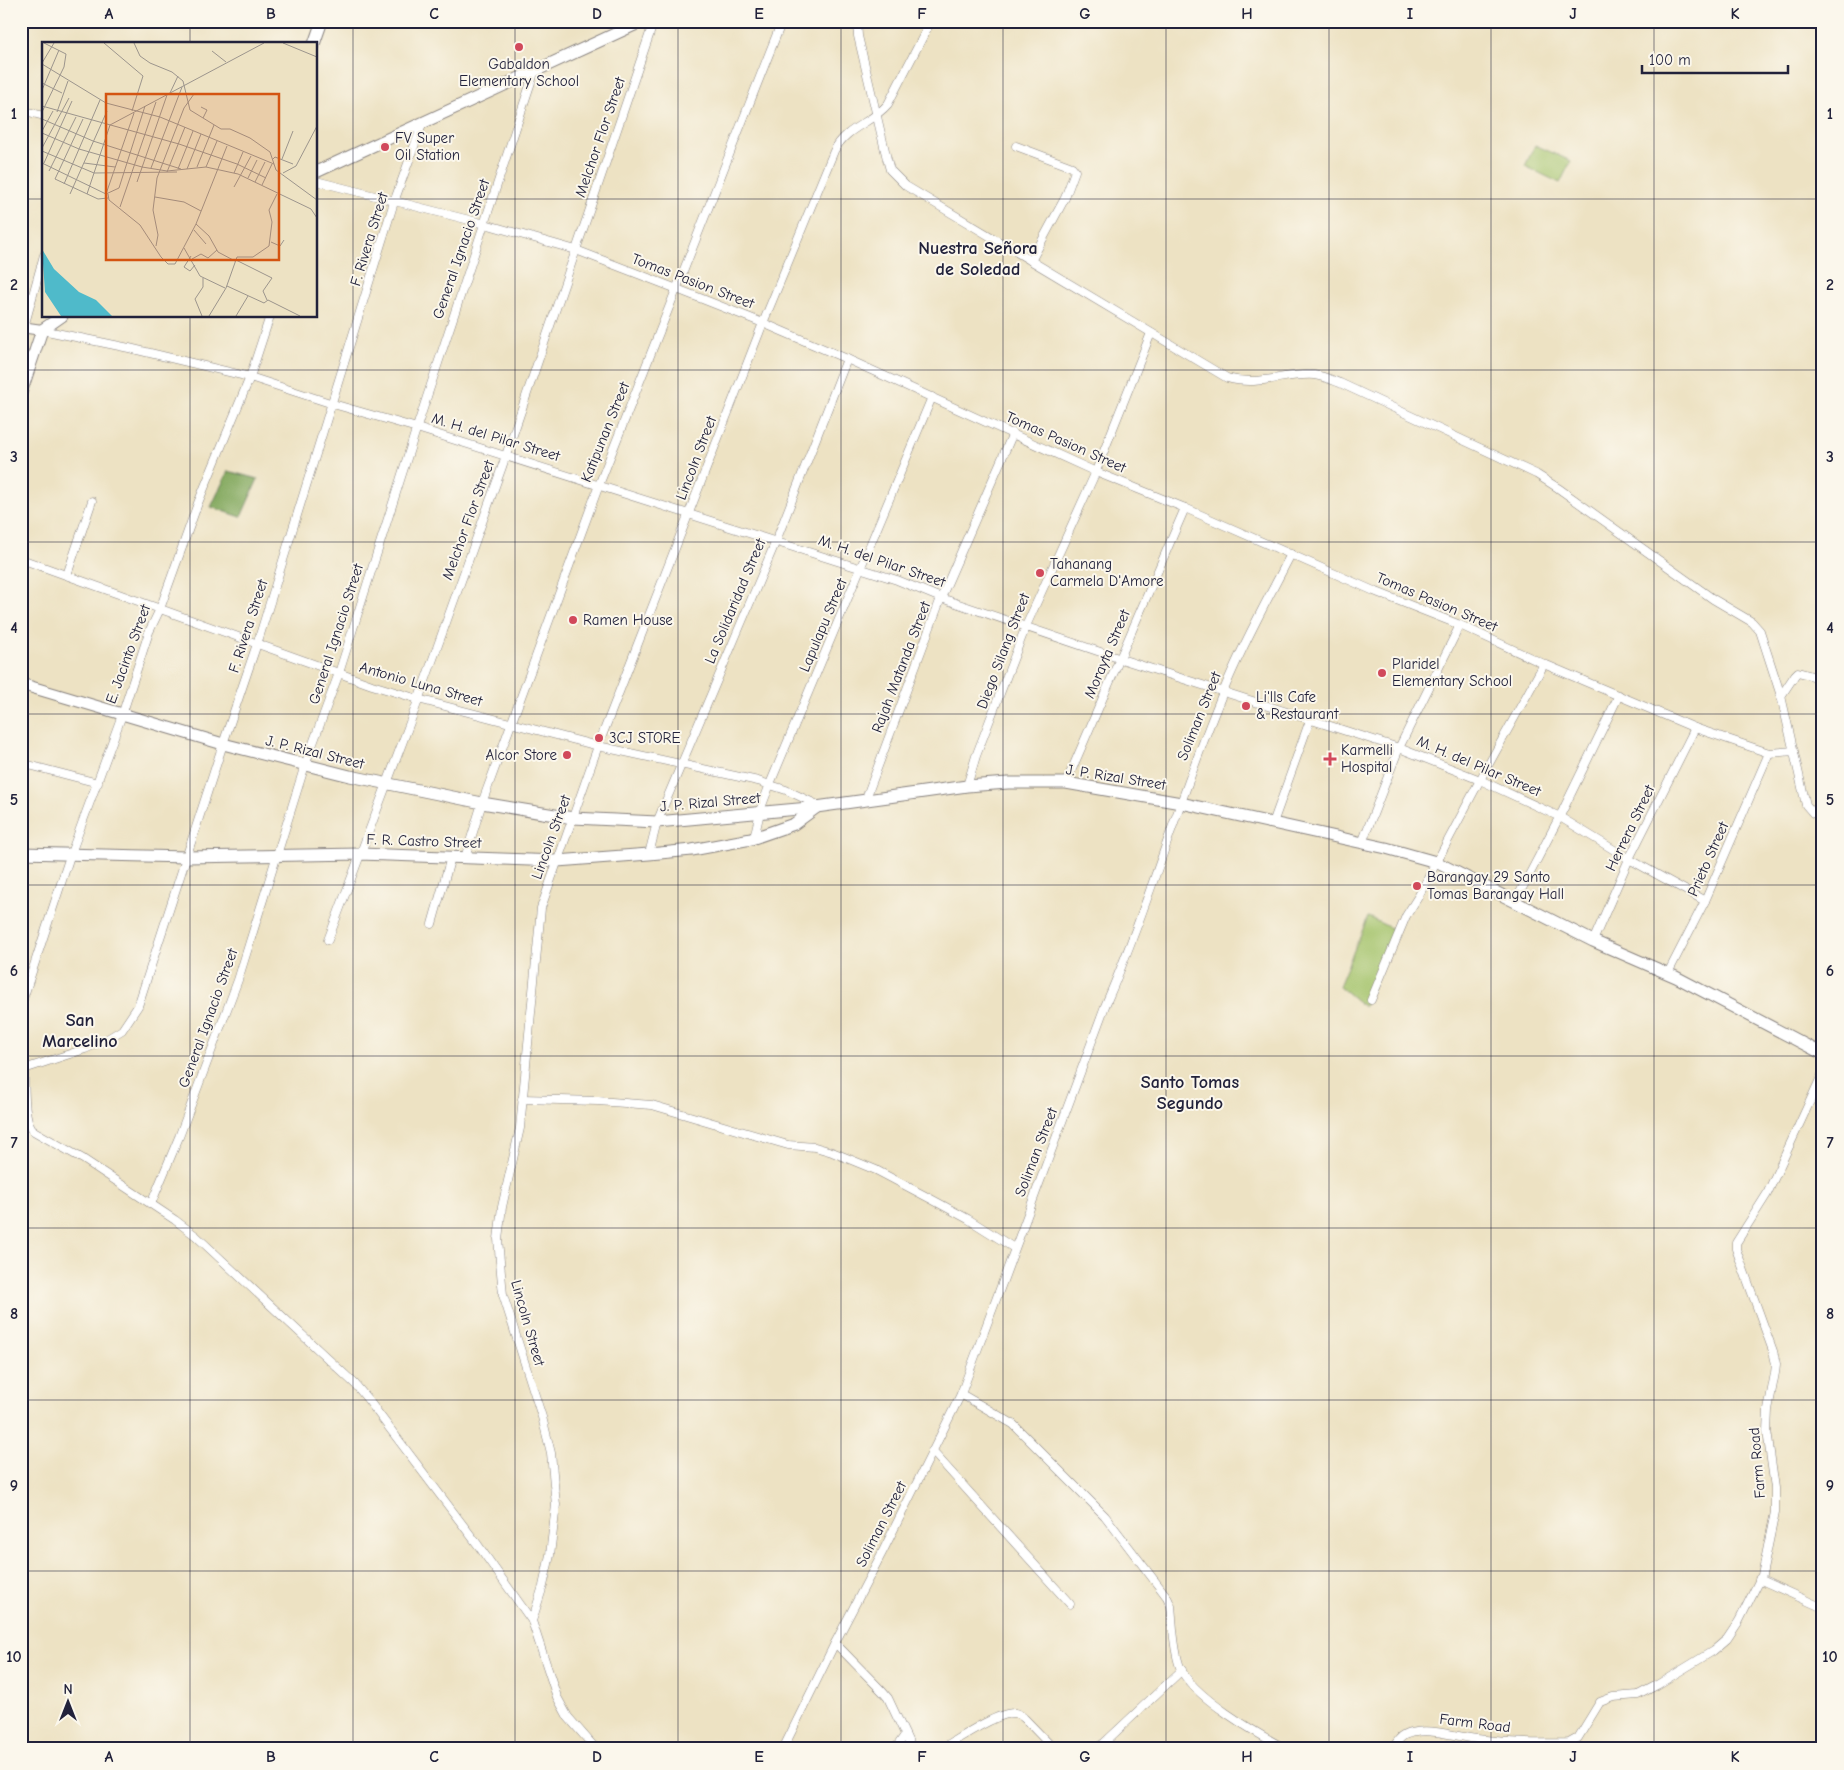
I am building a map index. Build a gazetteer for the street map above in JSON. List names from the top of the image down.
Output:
{
  "streets": {
    "main road": ["J. P. Rizal Street", "F. R. Castro Street"],
    "street": [
      "Melchor Flor Street",
      "F. Rivera Street",
      "General Ignacio Street",
      "Tomas Pasion Street",
      "Katipunan Street",
      "M. H. del Pilar Street",
      "Lincoln Street",
      "La Solidaridad Street",
      "Lapulapu Street",
      "Diego Silang Street",
      "E. Jacinto Street",
      "Morayta Street",
      "Rajah Matanda Street",
      "Antonio Luna Street",
      "Soliman Street",
      "Herrera Street",
      "Prieto Street",
      "Farm Road"
    ]
  },
  "crossings": [
    ["Melchor Flor Street", "Tomas Pasion Street"],
    ["Melchor Flor Street", "M. H. del Pilar Street"],
    ["Melchor Flor Street", "Antonio Luna Street"],
    ["Melchor Flor Street", "J. P. Rizal Street"],
    ["Melchor Flor Street", "F. R. Castro Street"],
    ["F. Rivera Street", "Tomas Pasion Street"],
    ["F. Rivera Street", "M. H. del Pilar Street"],
    ["F. Rivera Street", "Antonio Luna Street"],
    ["F. Rivera Street", "J. P. Rizal Street"],
    ["F. Rivera Street", "F. R. Castro Street"],
    ["General Ignacio Street", "Tomas Pasion Street"],
    ["General Ignacio Street", "M. H. del Pilar Street"],
    ["General Ignacio Street", "Antonio Luna Street"],
    ["General Ignacio Street", "J. P. Rizal Street"],
    ["General Ignacio Street", "F. R. Castro Street"],
    ["Tomas Pasion Street", "Katipunan Street"],
    ["Tomas Pasion Street", "Lincoln Street"],
    ["Tomas Pasion Street", "La Solidaridad Street"],
    ["Tomas Pasion Street", "Lapulapu Street"],
    ["Tomas Pasion Street", "Diego Silang Street"],
    ["Tomas Pasion Street", "Morayta Street"],
    ["Tomas Pasion Street", "Rajah Matanda Street"],
    ["Tomas Pasion Street", "Soliman Street"],
    ["Tomas Pasion Street", "Herrera Street"],
    ["Tomas Pasion Street", "Prieto Street"],
    ["Katipunan Street", "M. H. del Pilar Street"],
    ["Katipunan Street", "Antonio Luna Street"],
    ["Katipunan Street", "J. P. Rizal Street"],
    ["Katipunan Street", "F. R. Castro Street"],
    ["M. H. del Pilar Street", "Lincoln Street"],
    ["M. H. del Pilar Street", "La Solidaridad Street"],
    ["M. H. del Pilar Street", "Lapulapu Street"],
    ["M. H. del Pilar Street", "Diego Silang Street"],
    ["M. H. del Pilar Street", "E. Jacinto Street"],
    ["M. H. del Pilar Street", "Morayta Street"],
    ["M. H. del Pilar Street", "Rajah Matanda Street"],
    ["M. H. del Pilar Street", "Soliman Street"],
    ["M. H. del Pilar Street", "Herrera Street"],
    ["M. H. del Pilar Street", "Prieto Street"],
    ["Lincoln Street", "Antonio Luna Street"],
    ["Lincoln Street", "J. P. Rizal Street"],
    ["Lincoln Street", "F. R. Castro Street"],
    ["La Solidaridad Street", "Antonio Luna Street"],
    ["La Solidaridad Street", "J. P. Rizal Street"],
    ["La Solidaridad Street", "F. R. Castro Street"],
    ["Lapulapu Street", "Antonio Luna Street"],
    ["Lapulapu Street", "J. P. Rizal Street"],
    ["Lapulapu Street", "F. R. Castro Street"],
    ["Diego Silang Street", "J. P. Rizal Street"],
    ["E. Jacinto Street", "Antonio Luna Street"],
    ["E. Jacinto Street", "J. P. Rizal Street"],
    ["E. Jacinto Street", "F. R. Castro Street"],
    ["Morayta Street", "J. P. Rizal Street"],
    ["Rajah Matanda Street", "J. P. Rizal Street"],
    ["Antonio Luna Street", "J. P. Rizal Street"],
    ["Antonio Luna Street", "F. R. Castro Street"],
    ["Soliman Street", "J. P. Rizal Street"],
    ["J. P. Rizal Street", "Herrera Street"],
    ["J. P. Rizal Street", "F. R. Castro Street"],
    ["J. P. Rizal Street", "Prieto Street"]
  ],
  "districts": ["Nuestra Señora de Soledad", "San Marcelino", "Santo Tomas Segundo"],
  "places": {
    "other": [
      "Gabaldon Elementary School",
      "FV Super Oil Station",
      "Tahanang Carmela D'Amore",
      "Ramen House",
      "Plaridel Elementary School",
      "Li'lls Cafe & Restaurant",
      "3CJ STORE",
      "Alcor Store",
      "Barangay 29 Santo Tomas Barangay Hall"
    ],
    "health": ["Karmelli Hospital"]
  },
  "scale_bar": "100 m",
  "north": "top",
  "grid": {
    "columns": [
      "A",
      "B",
      "C",
      "D",
      "E",
      "F",
      "G",
      "H",
      "I",
      "J",
      "K"
    ],
    "rows": [
      "1",
      "2",
      "3",
      "4",
      "5",
      "6",
      "7",
      "8",
      "9",
      "10"
    ]
  }
}
